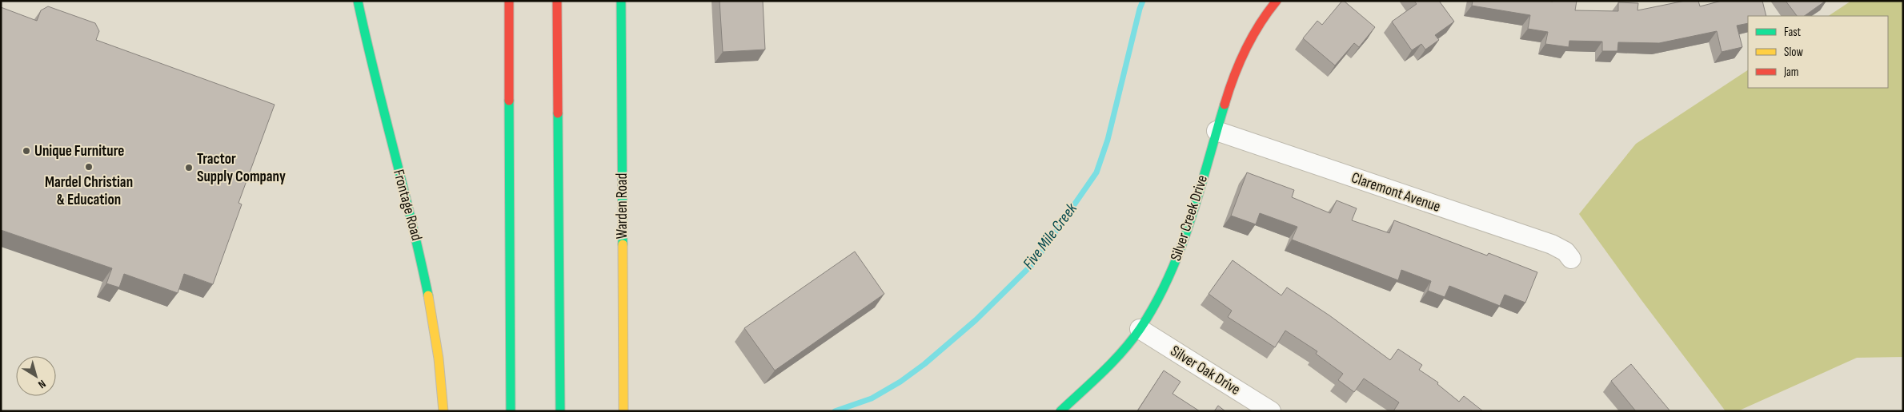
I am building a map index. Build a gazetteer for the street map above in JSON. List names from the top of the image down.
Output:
{
  "streets": {
    "main road": ["Frontage Road", "Warden Road", "Silver Creek Drive"],
    "street": ["Claremont Avenue", "Silver Oak Drive"]
  },
  "crossings": [
    ["Claremont Avenue", "Silver Creek Drive"],
    ["Silver Creek Drive", "Silver Oak Drive"]
  ],
  "water": ["Five Mile Creek"],
  "places": ["Unique Furniture", "Mardel Christian & Education", "Tractor Supply Company"],
  "legend": ["Fast", "Slow", "Jam"],
  "north": "bottom right"
}
